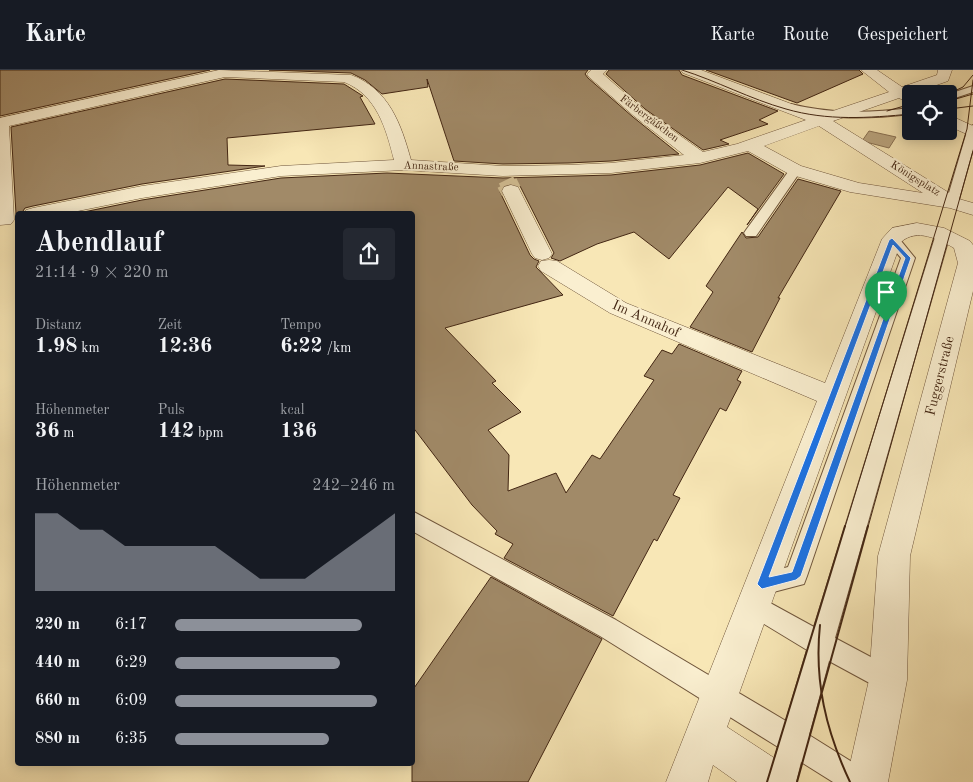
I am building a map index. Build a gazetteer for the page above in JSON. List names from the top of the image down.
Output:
{
  "streets": {
    "street": [
      "Färbergäßchen",
      "Annastraße",
      "Königsplatz",
      "Im Annahof",
      "Fuggerstraße"
    ]
  },
  "crossings": [
    ["Färbergäßchen", "Annastraße"],
    ["Annastraße", "Königsplatz"],
    ["Annastraße", "Im Annahof"]
  ],
  "page": {
    "header": "Karte",
    "nav": ["Karte", "Route", "Gespeichert"],
    "heading": ["Abendlauf", "21:14 · 9 × 220 m"],
    "stats": [
      ["Distanz", "1.98 km"],
      ["Zeit", "12:36"],
      ["Tempo", "6:22 /km"],
      ["Höhenmeter", "36 m"],
      ["Puls", "142 bpm"],
      ["kcal", "136"]
    ],
    "chart": ["Höhenmeter", "242–246 m"],
    "list": [
      {
        "name": "220 m",
        "note": "6:17"
      },
      {
        "name": "440 m",
        "note": "6:29"
      },
      {
        "name": "660 m",
        "note": "6:09"
      },
      {
        "name": "880 m",
        "note": "6:35"
      }
    ]
  }
}
